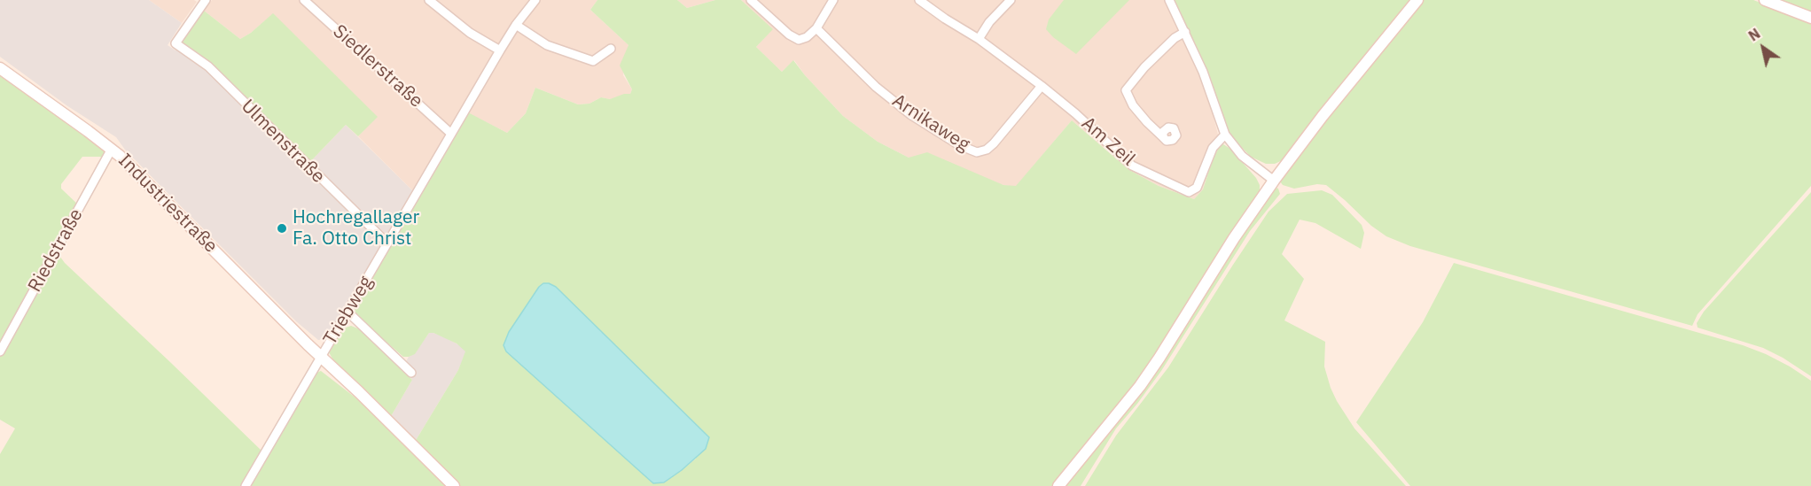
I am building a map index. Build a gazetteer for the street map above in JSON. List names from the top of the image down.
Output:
{
  "streets": {
    "street": [
      "Siedlerstraße",
      "Arnikaweg",
      "Ulmenstraße",
      "Am Zeil",
      "Industriestraße",
      "Riedstraße",
      "Triebweg"
    ]
  },
  "crossings": [
    ["Siedlerstraße", "Triebweg"],
    ["Arnikaweg", "Am Zeil"],
    ["Ulmenstraße", "Triebweg"],
    ["Industriestraße", "Riedstraße"],
    ["Industriestraße", "Triebweg"]
  ],
  "places": ["Hochregallager Fa. Otto Christ"],
  "north": "top left"
}
